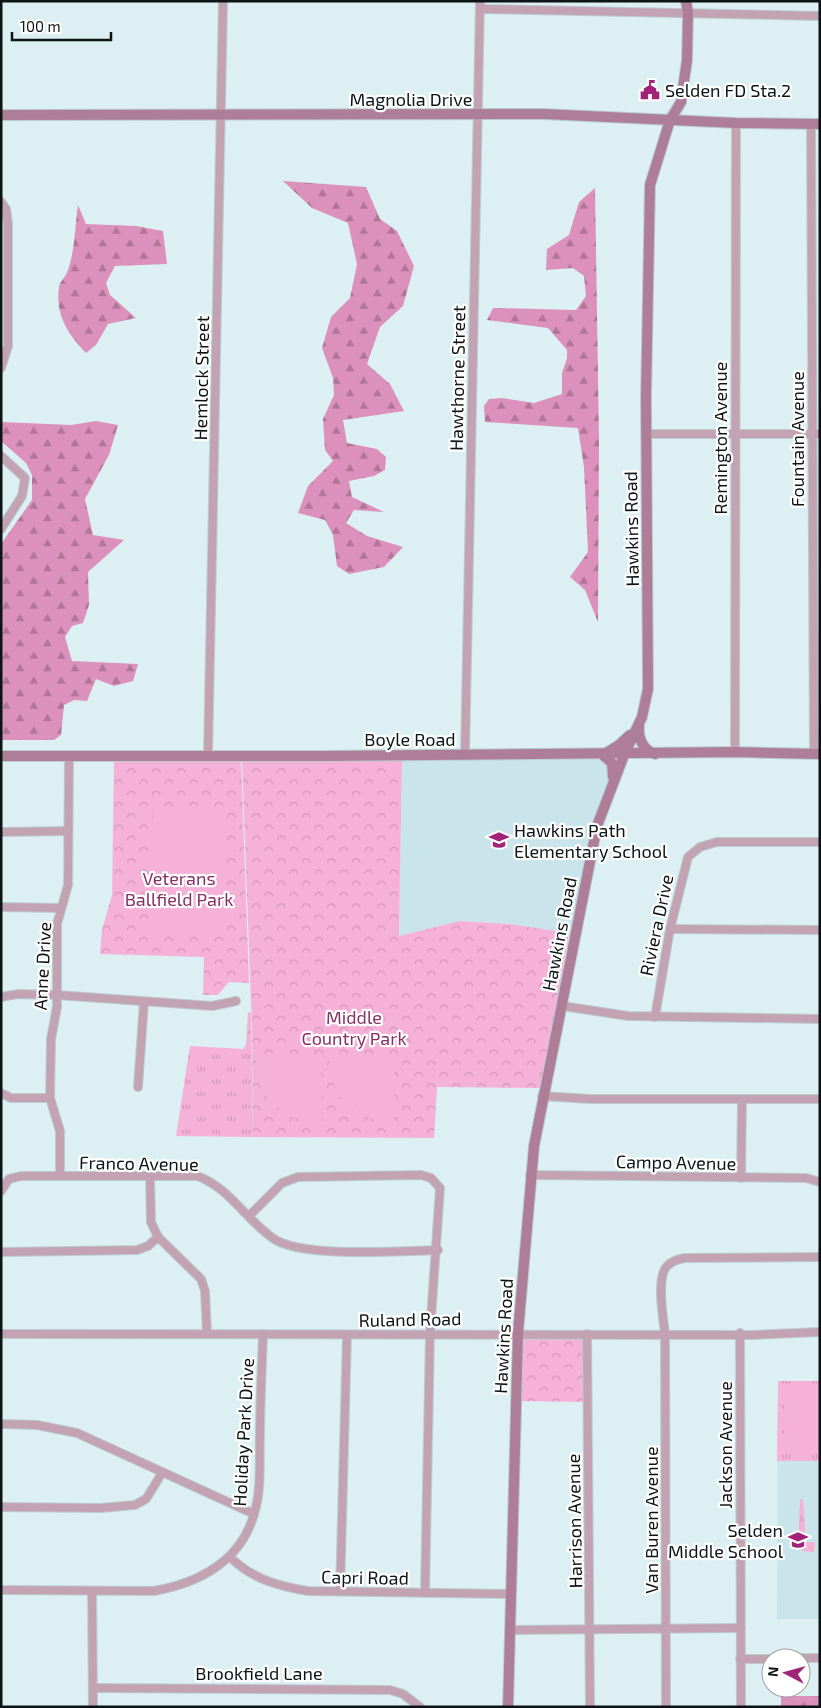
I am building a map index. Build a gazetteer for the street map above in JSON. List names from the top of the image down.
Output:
{
  "streets": {
    "street": [
      "Magnolia Drive",
      "Hemlock Street",
      "Hawthorne Street",
      "Remington Avenue",
      "Fountain Avenue",
      "Hawkins Road",
      "Boyle Road",
      "Riviera Drive",
      "Anne Drive",
      "Campo Avenue",
      "Franco Avenue",
      "Ruland Road",
      "Holiday Park Drive",
      "Jackson Avenue",
      "Van Buren Avenue",
      "Harrison Avenue",
      "Capri Road",
      "Brookfield Lane"
    ]
  },
  "crossings": [
    ["Magnolia Drive", "Hemlock Street"],
    ["Magnolia Drive", "Hawthorne Street"],
    ["Magnolia Drive", "Remington Avenue"],
    ["Magnolia Drive", "Fountain Avenue"],
    ["Magnolia Drive", "Hawkins Road"],
    ["Hemlock Street", "Boyle Road"],
    ["Hawthorne Street", "Boyle Road"],
    ["Remington Avenue", "Boyle Road"],
    ["Fountain Avenue", "Boyle Road"],
    ["Hawkins Road", "Boyle Road"],
    ["Hawkins Road", "Campo Avenue"],
    ["Hawkins Road", "Ruland Road"],
    ["Hawkins Road", "Capri Road"],
    ["Boyle Road", "Anne Drive"],
    ["Anne Drive", "Franco Avenue"],
    ["Ruland Road", "Holiday Park Drive"],
    ["Ruland Road", "Jackson Avenue"],
    ["Ruland Road", "Van Buren Avenue"],
    ["Ruland Road", "Harrison Avenue"],
    ["Holiday Park Drive", "Capri Road"]
  ],
  "parks": ["Veterans Ballfield Park", "Middle Country Park"],
  "places": {
    "public building": ["Selden FD Sta.2"],
    "school or university": ["Hawkins Path Elementary School", "Selden Middle School"]
  },
  "scale_bar": "100 m",
  "north": "left"
}
